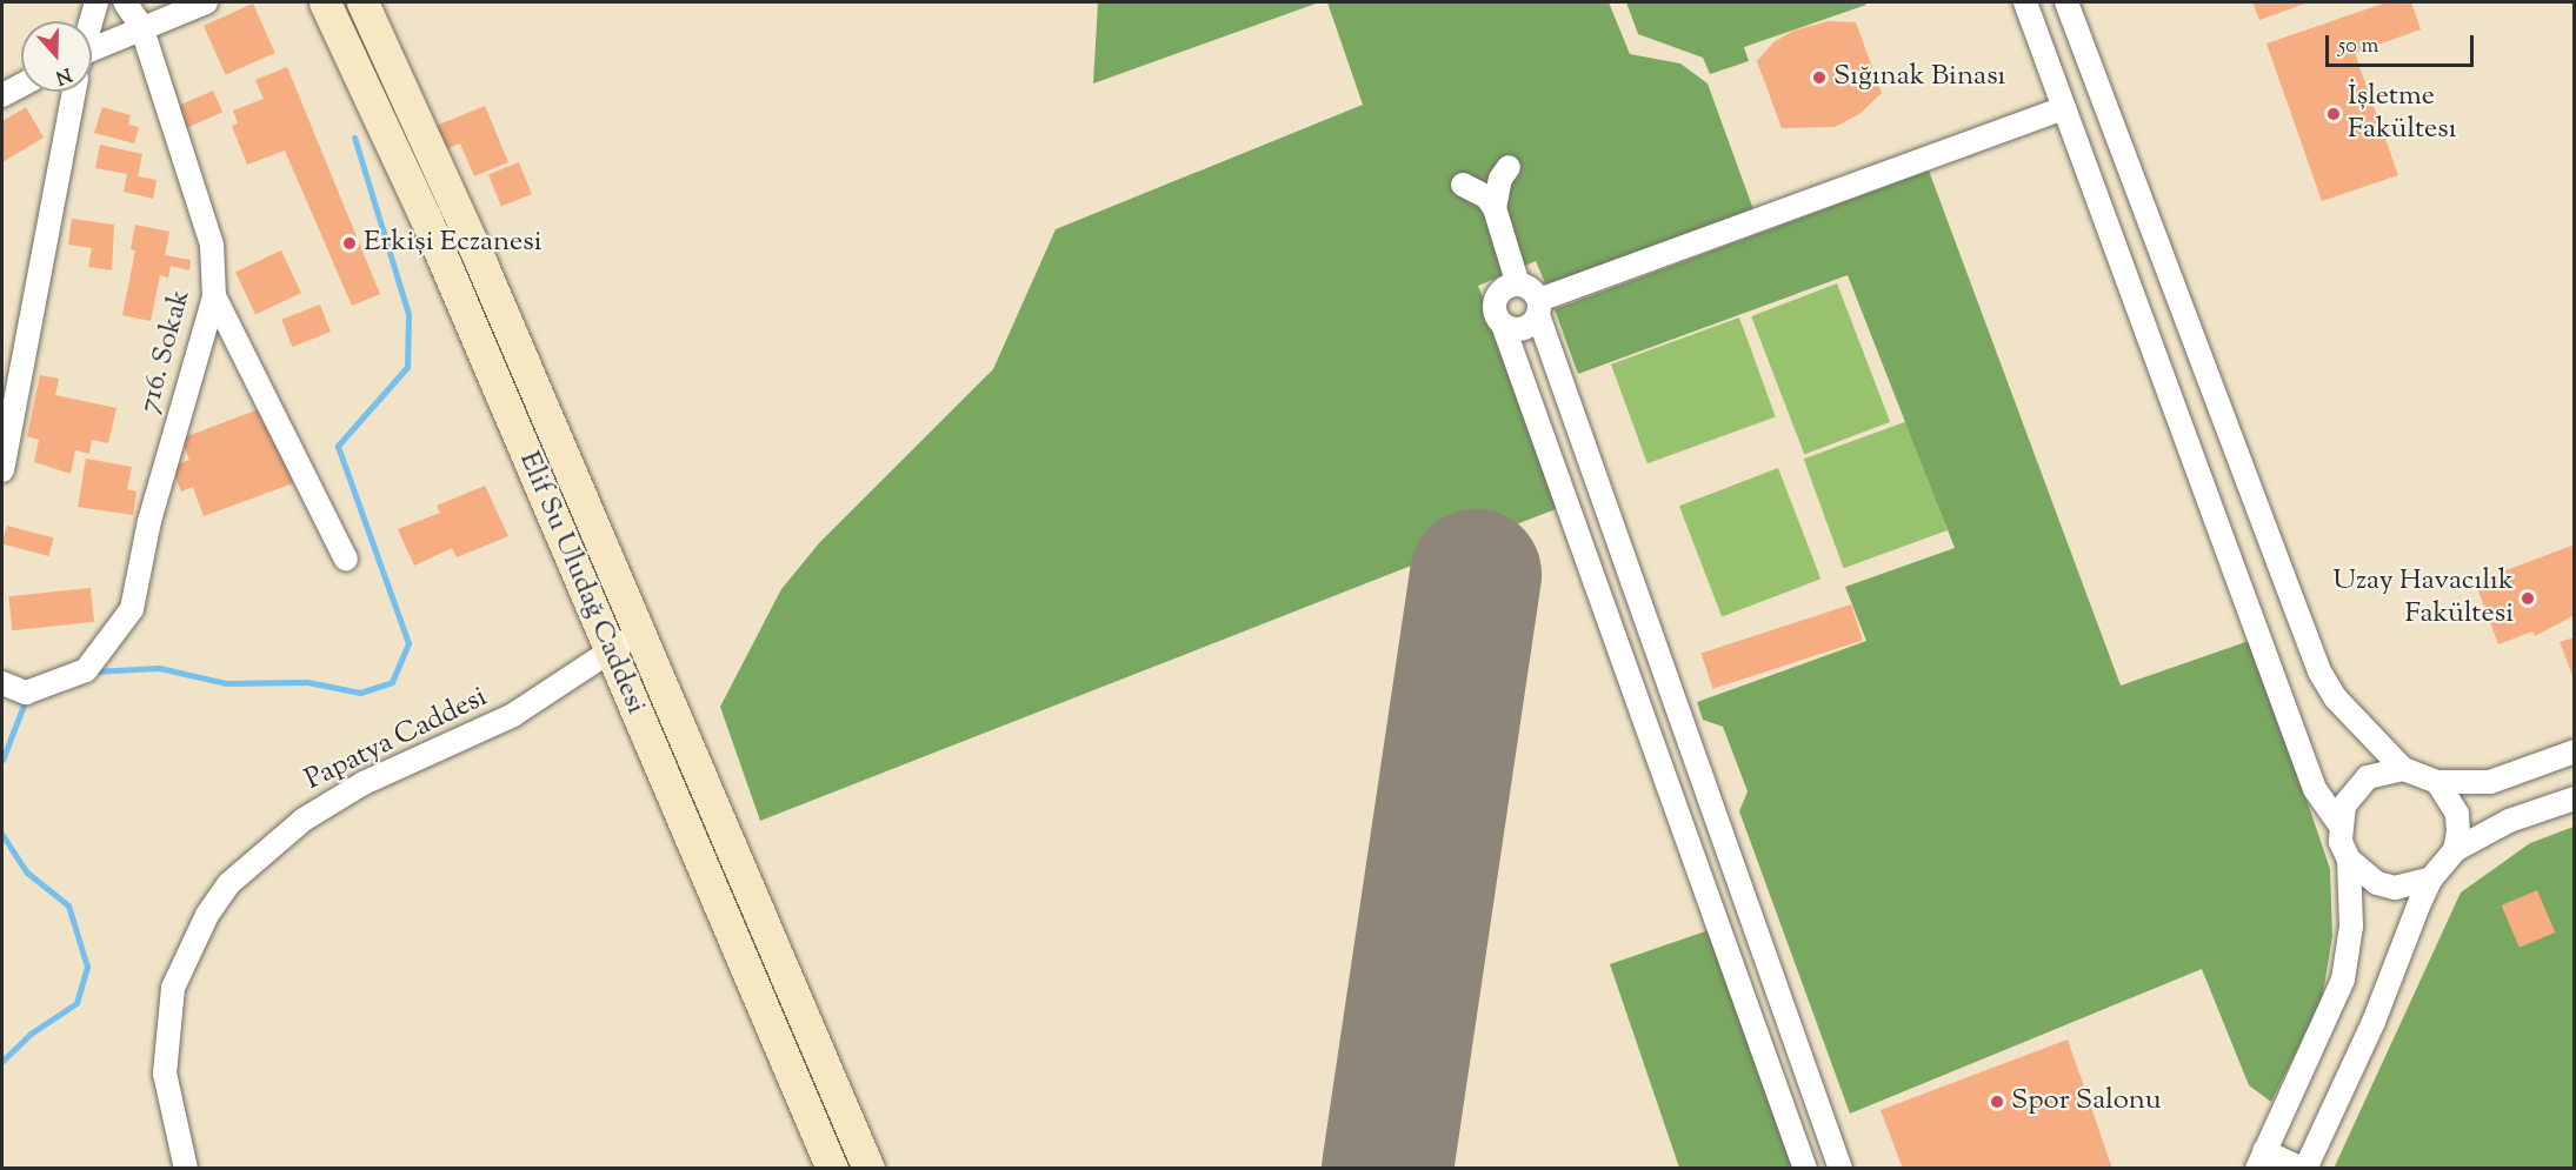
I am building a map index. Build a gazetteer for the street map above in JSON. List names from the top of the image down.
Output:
{
  "streets": {
    "main road": ["Elif Su Uludağ Caddesi"],
    "street": ["716. Sokak", "Papatya Caddesi"]
  },
  "crossings": [
    ["Elif Su Uludağ Caddesi", "Papatya Caddesi"]
  ],
  "places": [
    "Sığınak Binası",
    "İşletme Fakültesı",
    "Erkişi Eczanesi",
    "Uzay Havacılık Fakültesi",
    "Spor Salonu"
  ],
  "scale_bar": "50 m",
  "north": "bottom"
}
